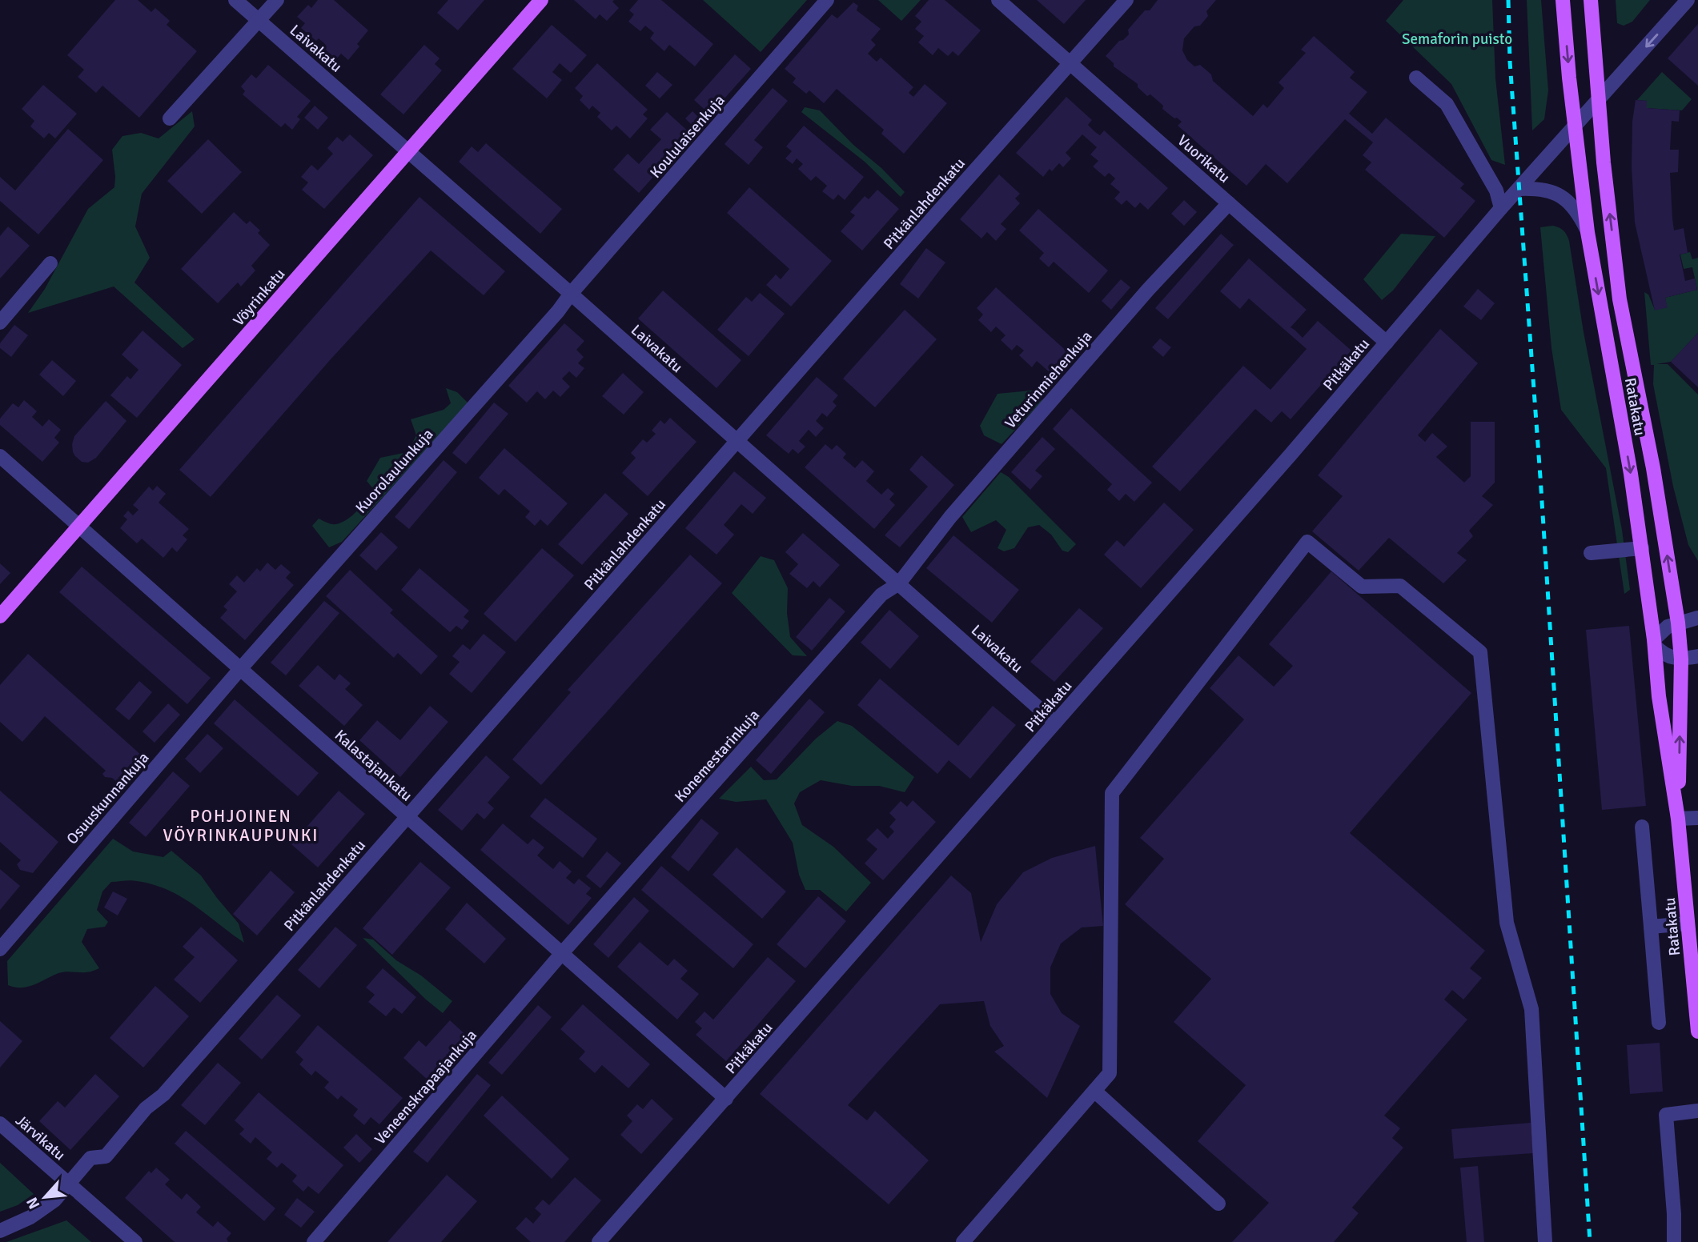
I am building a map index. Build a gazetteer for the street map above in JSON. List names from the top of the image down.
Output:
{
  "streets": {
    "main road": ["Vöyrinkatu", "Ratakatu"],
    "street": [
      "Laivakatu",
      "Koululaisenkuja",
      "Vuorikatu",
      "Pitkänlahdenkatu",
      "Pitkäkatu",
      "Veturinmiehenkuja",
      "Kuorolaulunkuja",
      "Konemestarinkuja",
      "Kalastajankatu",
      "Osuuskunnankuja",
      "Veneenskrapaajankuja",
      "Järvikatu"
    ]
  },
  "crossings": [
    ["Laivakatu", "Koululaisenkuja"],
    ["Laivakatu", "Pitkänlahdenkatu"],
    ["Laivakatu", "Vöyrinkatu"],
    ["Laivakatu", "Pitkäkatu"],
    ["Laivakatu", "Veturinmiehenkuja"],
    ["Laivakatu", "Kuorolaulunkuja"],
    ["Laivakatu", "Konemestarinkuja"],
    ["Koululaisenkuja", "Kuorolaulunkuja"],
    ["Vuorikatu", "Pitkänlahdenkatu"],
    ["Vuorikatu", "Pitkäkatu"],
    ["Vuorikatu", "Veturinmiehenkuja"],
    ["Pitkänlahdenkatu", "Kalastajankatu"],
    ["Pitkänlahdenkatu", "Järvikatu"],
    ["Vöyrinkatu", "Kalastajankatu"],
    ["Pitkäkatu", "Ratakatu"],
    ["Pitkäkatu", "Kalastajankatu"],
    ["Veturinmiehenkuja", "Konemestarinkuja"],
    ["Kuorolaulunkuja", "Kalastajankatu"],
    ["Kuorolaulunkuja", "Osuuskunnankuja"],
    ["Konemestarinkuja", "Kalastajankatu"],
    ["Konemestarinkuja", "Veneenskrapaajankuja"],
    ["Kalastajankatu", "Osuuskunnankuja"],
    ["Kalastajankatu", "Veneenskrapaajankuja"]
  ],
  "districts": ["POHJOINEN VÖYRINKAUPUNKI"],
  "parks": ["Semaforin puisto"],
  "north": "bottom left"
}
